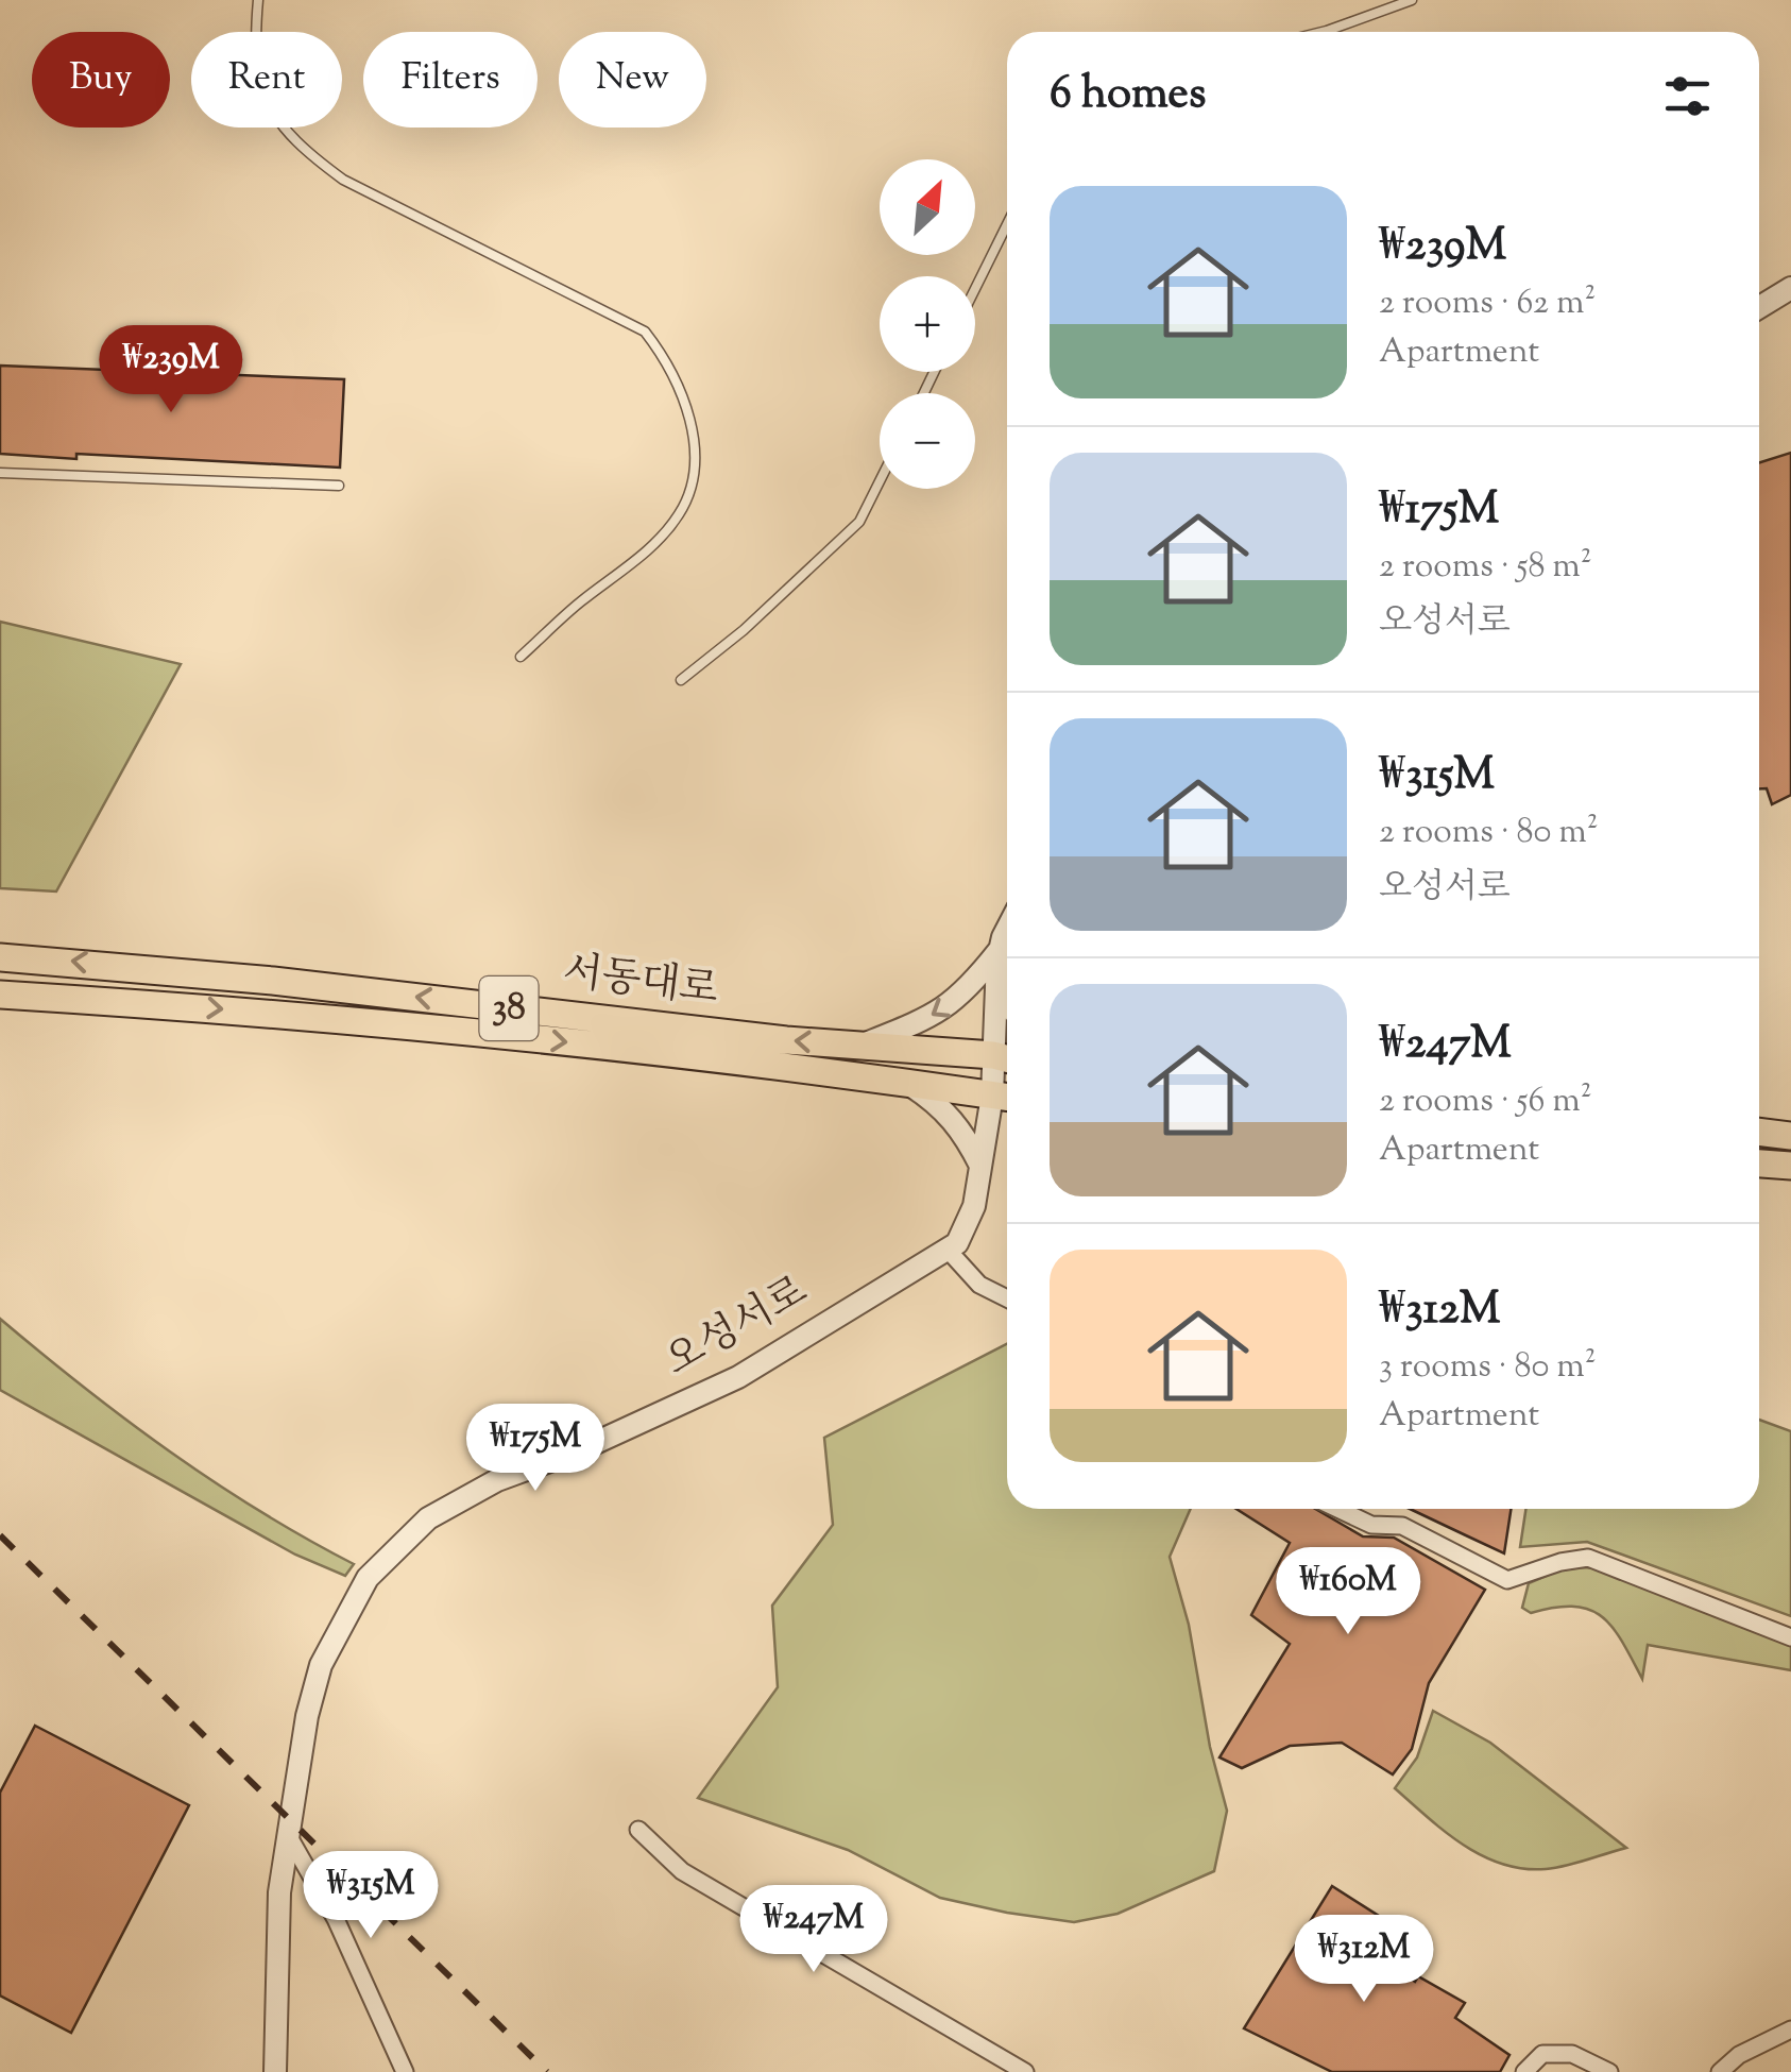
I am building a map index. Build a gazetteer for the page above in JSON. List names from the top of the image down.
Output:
{
  "streets": {
    "main road": ["서동대로", "38"],
    "street": ["오성서로"]
  },
  "crossings": [
    ["서동대로", "오성서로"]
  ],
  "north": "top right",
  "page": {
    "chip": [
      "Buy",
      "Rent",
      "Filters",
      "New"
    ],
    "heading": "6 homes",
    "map_buttons": ["+", "−"],
    "list": [
      {
        "name": "₩239M",
        "note": "2 rooms · 62 m² · Apartment"
      },
      {
        "name": "₩175M",
        "note": "2 rooms · 58 m² · 오성서로"
      },
      {
        "name": "₩315M",
        "note": "2 rooms · 80 m² · 오성서로"
      },
      {
        "name": "₩247M",
        "note": "2 rooms · 56 m² · Apartment"
      },
      {
        "name": "₩312M",
        "note": "3 rooms · 80 m² · Apartment"
      }
    ],
    "price": [
      "₩239M",
      "₩175M",
      "₩160M",
      "₩315M",
      "₩247M",
      "₩312M"
    ]
  }
}
